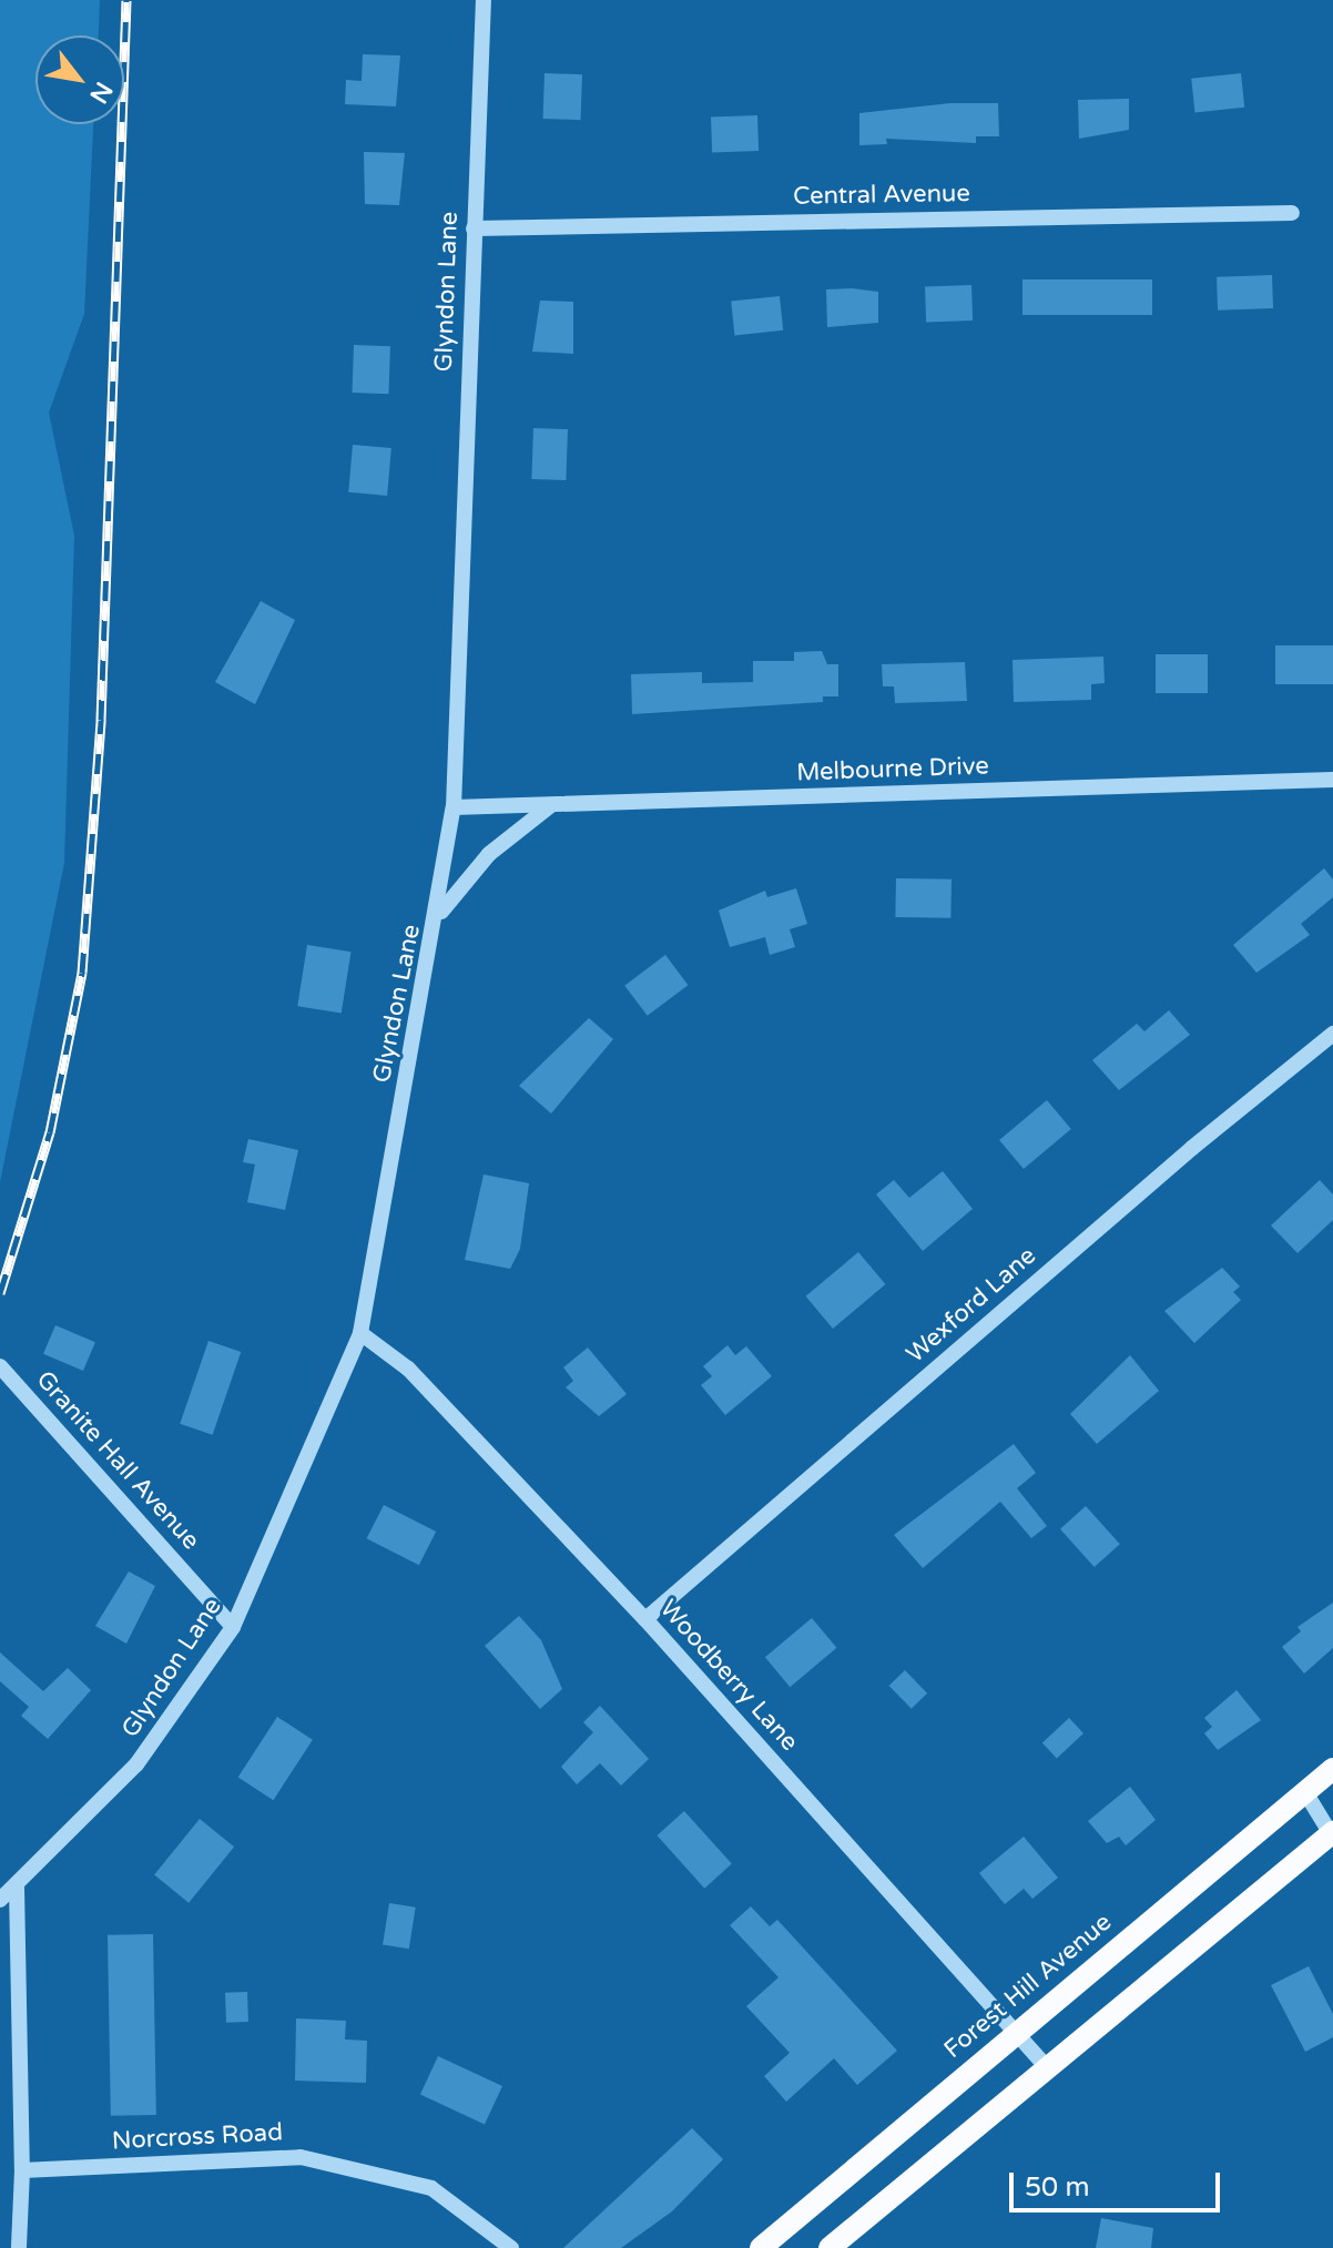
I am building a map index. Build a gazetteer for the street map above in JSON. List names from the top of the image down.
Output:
{
  "streets": {
    "main road": ["Forest Hill Avenue"],
    "street": [
      "Central Avenue",
      "Glyndon Lane",
      "Melbourne Drive",
      "Wexford Lane",
      "Granite Hall Avenue",
      "Woodberry Lane",
      "Norcross Road"
    ]
  },
  "crossings": [
    ["Central Avenue", "Glyndon Lane"],
    ["Glyndon Lane", "Melbourne Drive"],
    ["Glyndon Lane", "Granite Hall Avenue"],
    ["Glyndon Lane", "Woodberry Lane"],
    ["Wexford Lane", "Woodberry Lane"],
    ["Woodberry Lane", "Forest Hill Avenue"]
  ],
  "scale_bar": "50 m",
  "north": "bottom right"
}
